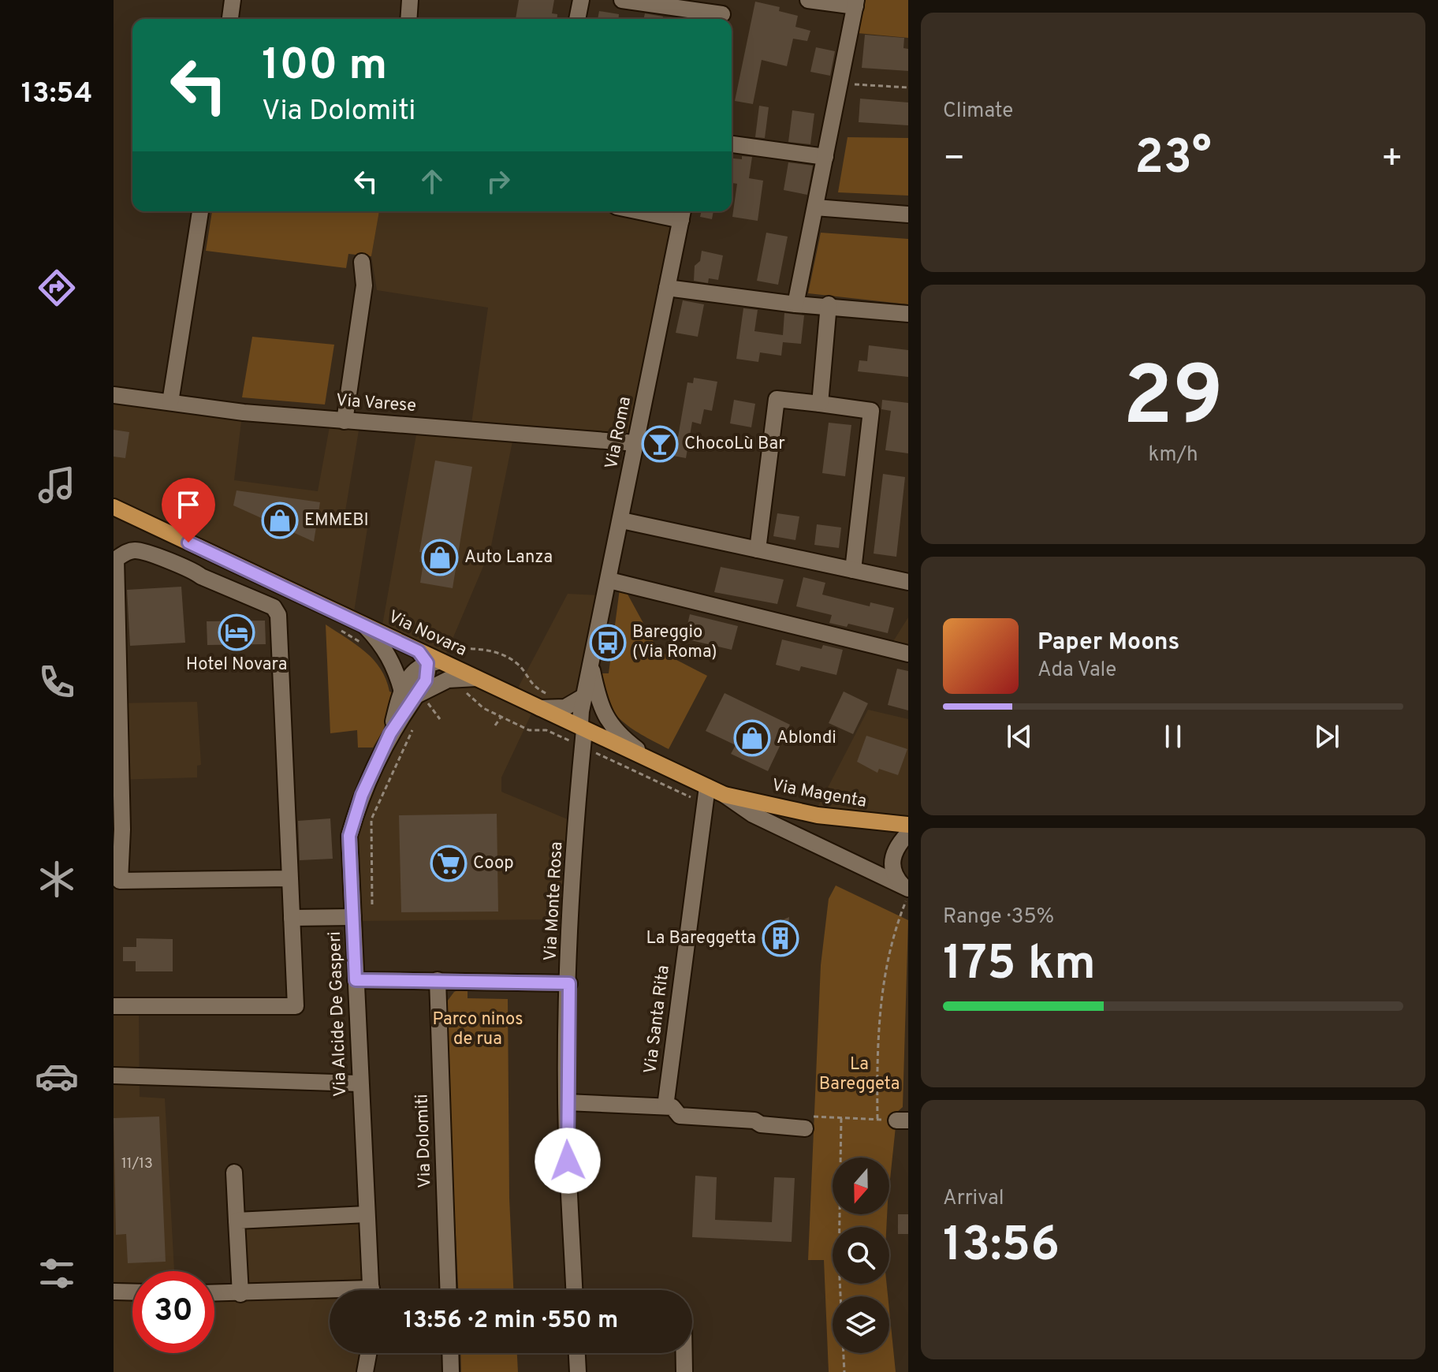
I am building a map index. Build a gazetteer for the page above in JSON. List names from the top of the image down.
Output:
{
  "streets": {
    "main road": ["Via Novara", "Via Magenta"],
    "street": [
      "Via Varese",
      "Via Roma",
      "Via Monte Rosa",
      "Via Alcide De Gasperi",
      "Via Santa Rita",
      "Via Dolomiti"
    ]
  },
  "crossings": [
    ["Via Varese", "Via Roma"],
    ["Via Roma", "Via Monte Rosa"],
    ["Via Novara", "Via Magenta"],
    ["Via Novara", "Via Monte Rosa"],
    ["Via Novara", "Via Alcide De Gasperi"],
    ["Via Novara", "Via Santa Rita"]
  ],
  "parks": ["Parco ninos de rua", "La Bareggeta"],
  "places": {
    "bar": ["ChocoLù Bar"],
    "shop": ["EMMEBI", "Auto Lanza", "Ablondi"],
    "hotel": ["Hotel Novara"],
    "bus stop": ["Bareggio (Via Roma)"],
    "supermarket": ["Coop"],
    "building": ["La Bareggetta"]
  },
  "house_numbers": ["11/13"],
  "north": "bottom",
  "page": {
    "tabs": "13:54",
    "tile": [
      "Climate",
      ["29", "km/h"],
      ["Range · 35%", "175 km"],
      ["Arrival", "13:56"]
    ],
    "turn": ["100 m", "Via Dolomiti"],
    "heat": ["−", "23°", "+"],
    "song": ["Paper Moons", "Ada Vale"],
    "limit": "30",
    "trip": "13:56 · 2 min · 550 m"
  }
}
